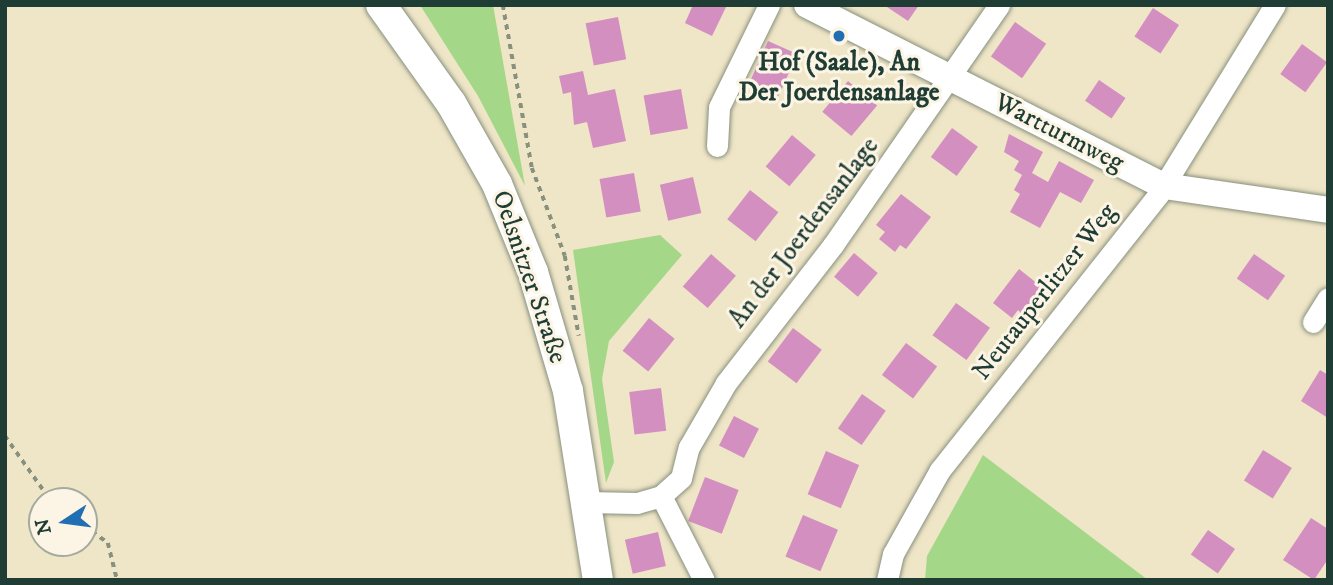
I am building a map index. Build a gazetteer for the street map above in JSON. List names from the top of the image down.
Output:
{
  "streets": {
    "main road": ["Oelsnitzer Straße"],
    "street": ["Wartturmweg", "An der Joerdensanlage", "Neutauperlitzer Weg"]
  },
  "crossings": [
    ["Wartturmweg", "An der Joerdensanlage"],
    ["Wartturmweg", "Neutauperlitzer Weg"]
  ],
  "places": ["Hof (Saale), An Der Joerdensanlage"],
  "north": "left"
}
